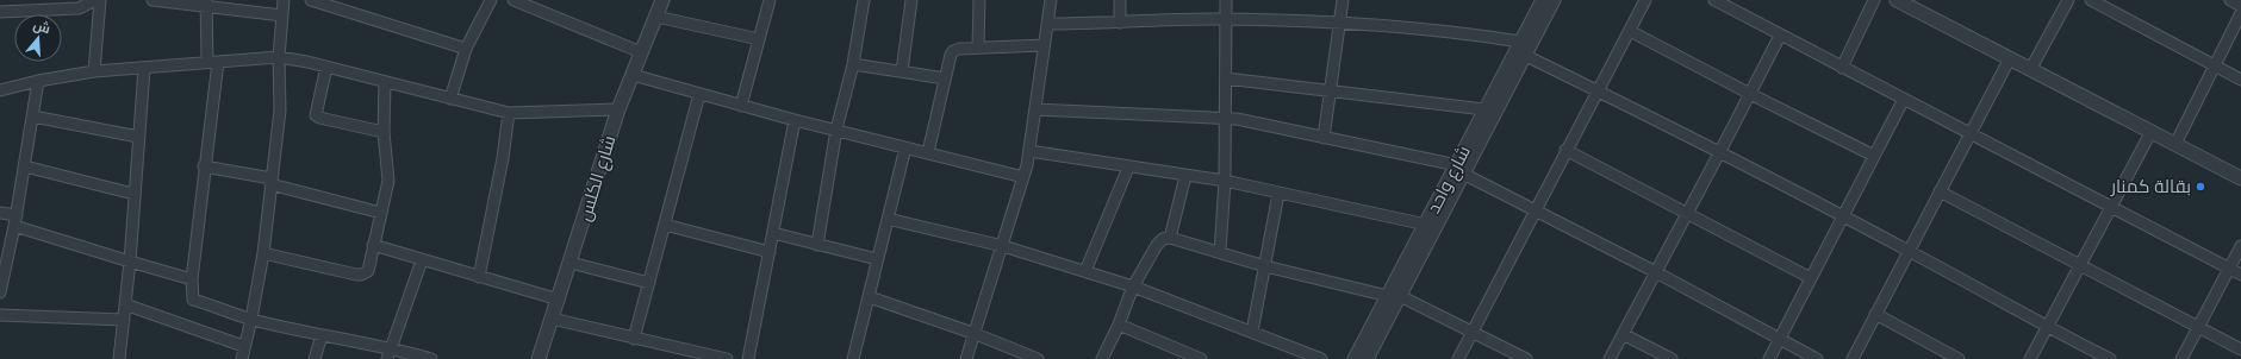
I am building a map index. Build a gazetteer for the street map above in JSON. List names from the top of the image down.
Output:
{
  "streets": {
    "street": ["شارع الكلس", "شارع واحد"]
  },
  "places": ["بقالة كمنار"],
  "north": "top"
}
